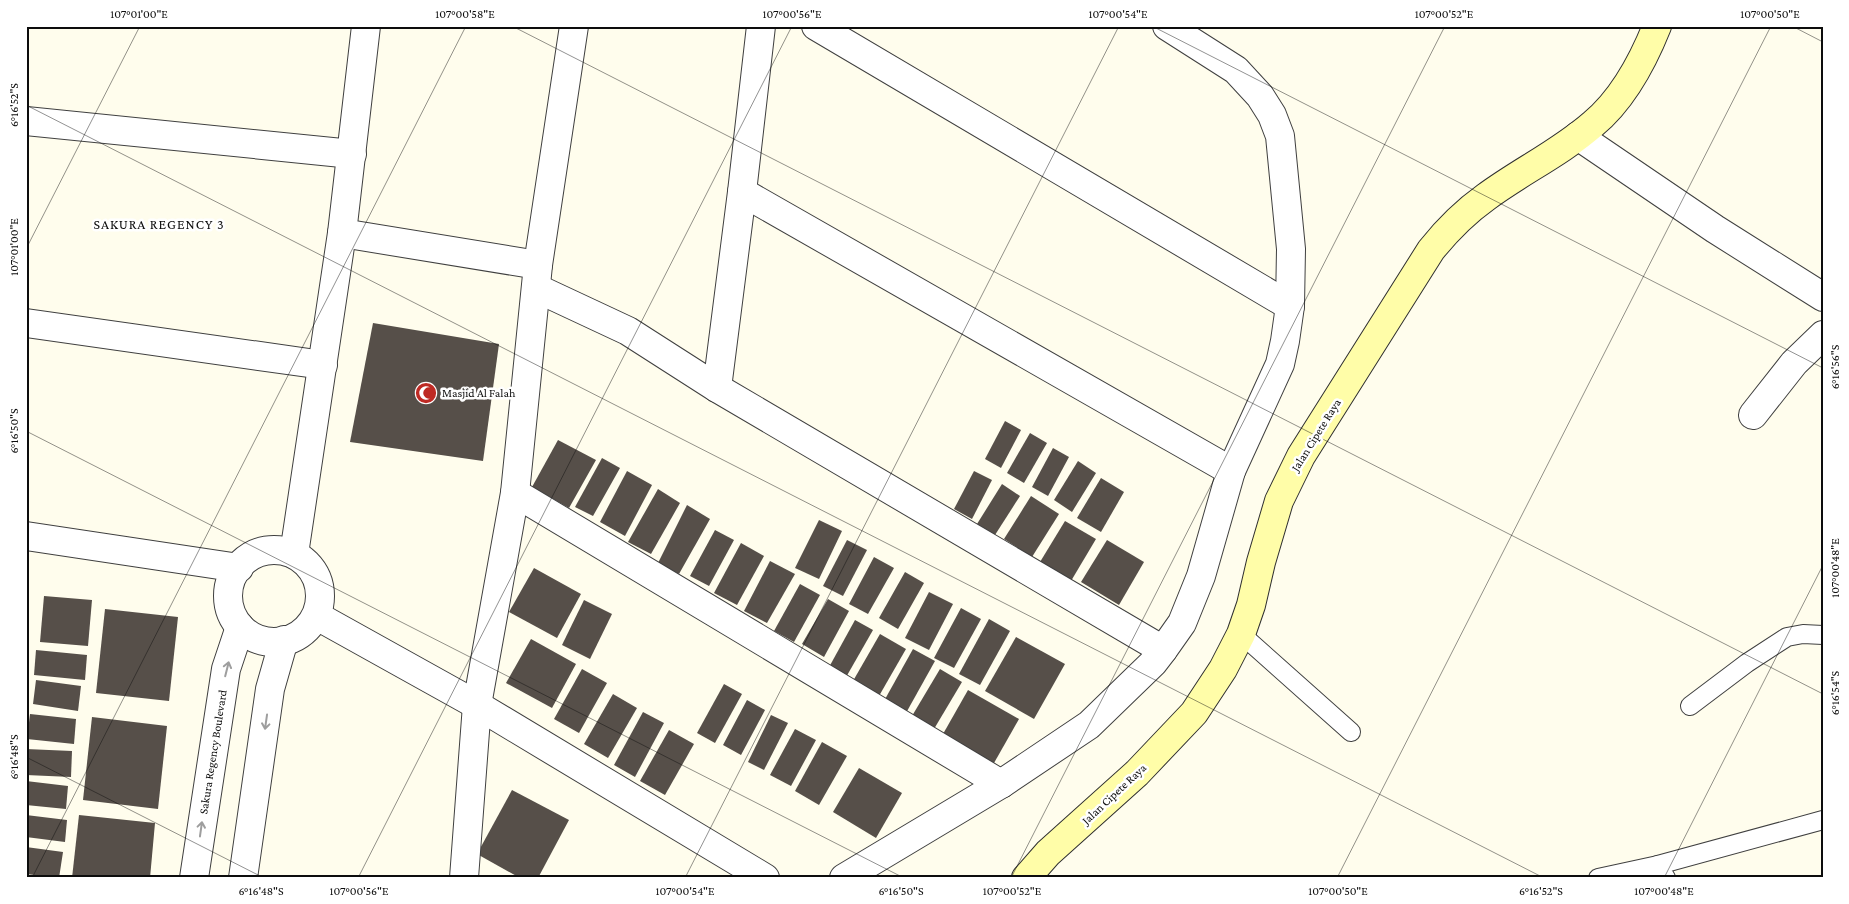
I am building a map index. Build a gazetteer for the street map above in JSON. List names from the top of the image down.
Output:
{
  "streets": {
    "main road": ["Jalan Cipete Raya"],
    "street": ["Sakura Regency Boulevard"]
  },
  "districts": ["SAKURA REGENCY 3"],
  "places": {
    "mosque": ["Masjid Al Falah"]
  },
  "coordinates": [
    "107°01'00\"E",
    "107°00'58\"E",
    "107°00'56\"E",
    "107°00'54\"E",
    "107°00'52\"E",
    "107°00'50\"E",
    "6°16'52\"S",
    "6°16'56\"S",
    "6°16'50\"S",
    "107°00'48\"E",
    "6°16'54\"S",
    "6°16'48\"S"
  ]
}
